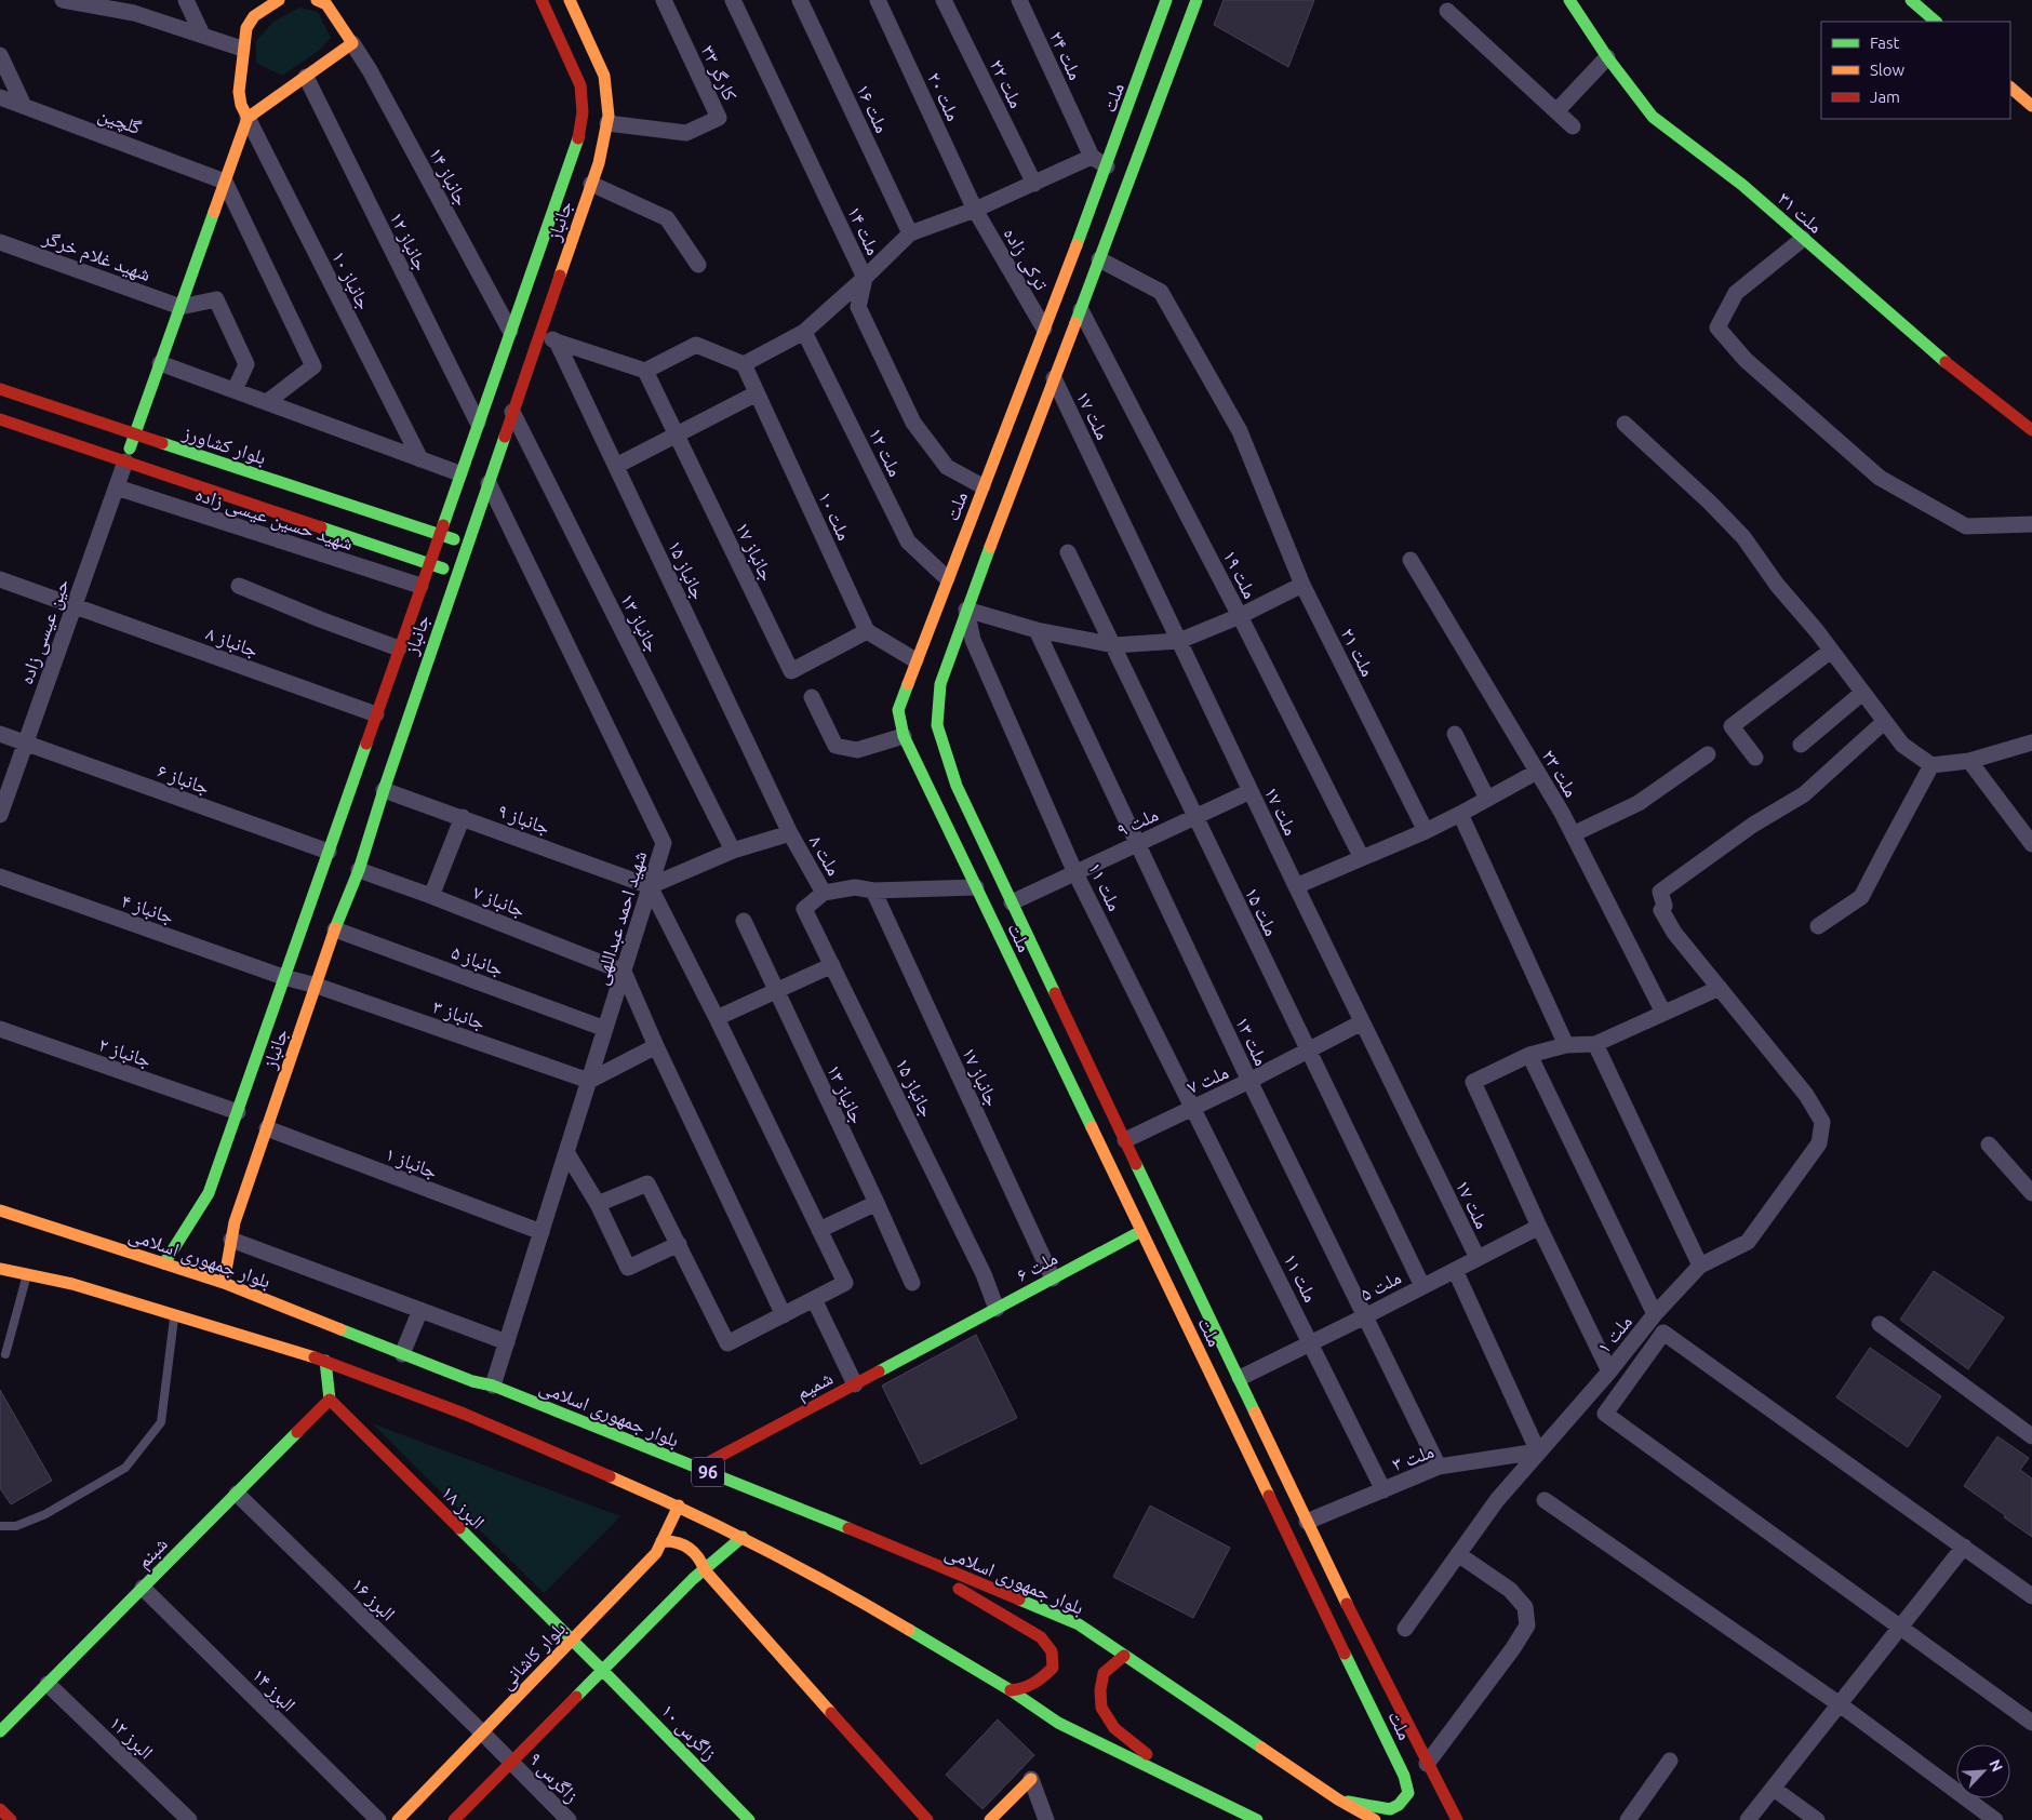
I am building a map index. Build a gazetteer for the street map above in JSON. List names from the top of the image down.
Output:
{
  "streets": {
    "main road": [
      "ملت",
      "ملت ۳۱",
      "جانباز",
      "بلوار کشاورز",
      "بلوار جمهوری اسلامی",
      "ملت ۶",
      "شمیم",
      "96",
      "البرز ۱۸",
      "شبنم",
      "بلوار کاشانی",
      "زاگرس ۱۰"
    ],
    "street": [
      "ملت ۲۴",
      "کارگر ۳۳",
      "ملت ۲۲",
      "ملت ۲۰",
      "ملت ۱۶",
      "گلچین",
      "جانباز ۱۴",
      "ملت ۱۴",
      "جانباز ۱۲",
      "شهید غلام خرگر",
      "ترکی زاده",
      "جانباز ۱۰",
      "ملت ۱۷",
      "ملت ۱۲",
      "ملت ۱۰",
      "شهید حسین عیسی زاده",
      "جانباز ۱۷",
      "جانباز ۱۵",
      "ملت ۱۹",
      "جانباز ۱۳",
      "حین عیسی زاده",
      "جانباز ۸",
      "ملت ۲۱",
      "ملت ۲۳",
      "جانباز ۶",
      "جانباز ۹",
      "ملت ۹",
      "ملت ۸",
      "ملت ۱۱",
      "جانباز ۷",
      "جانباز ۴",
      "ملت ۱۵",
      "شهید احمد عبداللهی",
      "جانباز ۵",
      "جانباز ۳",
      "ملت ۱۳",
      "جانباز ۲",
      "ملت ۷",
      "جانباز ۱",
      "ملت ۵",
      "ملت ۱",
      "ملت ۳",
      "البرز ۱۶",
      "البرز ۱۴",
      "البرز ۱۲",
      "زاگرس ۹"
    ]
  },
  "crossings": [
    ["کارگر ۳۳", "جانباز"],
    ["ملت ۲۰", "ترکی زاده"],
    ["ملت", "ملت ۱۴"],
    ["ملت", "ترکی زاده"],
    ["ملت", "ملت ۱۷"],
    ["ملت", "ملت ۱۲"],
    ["ملت", "ملت ۱۹"],
    ["ملت", "ملت ۲۱"],
    ["ملت", "ملت ۹"],
    ["ملت", "ملت ۸"],
    ["ملت", "ملت ۱۱"],
    ["ملت", "ملت ۷"],
    ["ملت", "بلوار جمهوری اسلامی"],
    ["ملت", "ملت ۶"],
    ["ملت", "ملت ۵"],
    ["ملت", "ملت ۳"],
    ["جانباز ۱۴", "جانباز"],
    ["جانباز", "جانباز ۱۲"],
    ["جانباز", "بلوار کشاورز"],
    ["جانباز", "شهید حسین عیسی زاده"],
    ["جانباز", "جانباز ۱۳"],
    ["جانباز", "جانباز ۸"],
    ["جانباز", "جانباز ۶"],
    ["جانباز", "جانباز ۹"],
    ["جانباز", "جانباز ۷"],
    ["جانباز", "جانباز ۴"],
    ["جانباز", "شهید احمد عبداللهی"],
    ["جانباز", "جانباز ۵"],
    ["جانباز", "جانباز ۳"],
    ["جانباز", "جانباز ۲"],
    ["جانباز", "جانباز ۱"],
    ["جانباز", "بلوار جمهوری اسلامی"],
    ["ملت ۱۷", "ملت ۹"],
    ["ملت ۱۷", "ملت ۷"],
    ["ملت ۱۷", "ملت ۵"],
    ["ملت ۱۰", "جانباز ۱۷"],
    ["شهید حسین عیسی زاده", "حین عیسی زاده"],
    ["جانباز ۱۷", "ملت ۸"],
    ["جانباز ۱۷", "ملت ۶"],
    ["جانباز ۱۵", "ملت ۸"],
    ["جانباز ۱۵", "ملت ۶"],
    ["جانباز ۱۳", "ملت ۸"],
    ["حین عیسی زاده", "جانباز ۸"],
    ["حین عیسی زاده", "جانباز ۶"],
    ["جانباز ۹", "ملت ۸"],
    ["جانباز ۹", "شهید احمد عبداللهی"],
    ["ملت ۹", "ملت ۱۱"],
    ["ملت ۹", "ملت ۱۵"],
    ["ملت ۹", "ملت ۱۳"],
    ["ملت ۸", "شهید احمد عبداللهی"],
    ["ملت ۱۱", "ملت ۷"],
    ["ملت ۱۱", "ملت ۵"],
    ["ملت ۱۱", "ملت ۳"],
    ["جانباز ۷", "شهید احمد عبداللهی"],
    ["جانباز ۴", "جانباز ۳"],
    ["ملت ۱۵", "ملت ۷"],
    ["ملت ۱۵", "ملت ۵"],
    ["شهید احمد عبداللهی", "جانباز ۵"],
    ["شهید احمد عبداللهی", "جانباز ۳"],
    ["شهید احمد عبداللهی", "جانباز ۱"],
    ["شهید احمد عبداللهی", "بلوار جمهوری اسلامی"],
    ["ملت ۱۳", "ملت ۷"],
    ["ملت ۱۳", "ملت ۵"],
    ["ملت ۱۳", "ملت ۳"],
    ["بلوار جمهوری اسلامی", "شمیم"],
    ["ملت ۶", "شمیم"],
    ["ملت ۱", "ملت ۳"],
    ["96", "بلوار کاشانی"],
    ["البرز ۱۸", "شبنم"],
    ["البرز ۱۸", "بلوار کاشانی"],
    ["البرز ۱۸", "زاگرس ۱۰"],
    ["شبنم", "البرز ۱۶"],
    ["شبنم", "البرز ۱۴"],
    ["شبنم", "البرز ۱۲"],
    ["البرز ۱۶", "بلوار کاشانی"],
    ["البرز ۱۶", "زاگرس ۹"]
  ],
  "legend": ["Fast", "Slow", "Jam"],
  "north": "top right"
}
